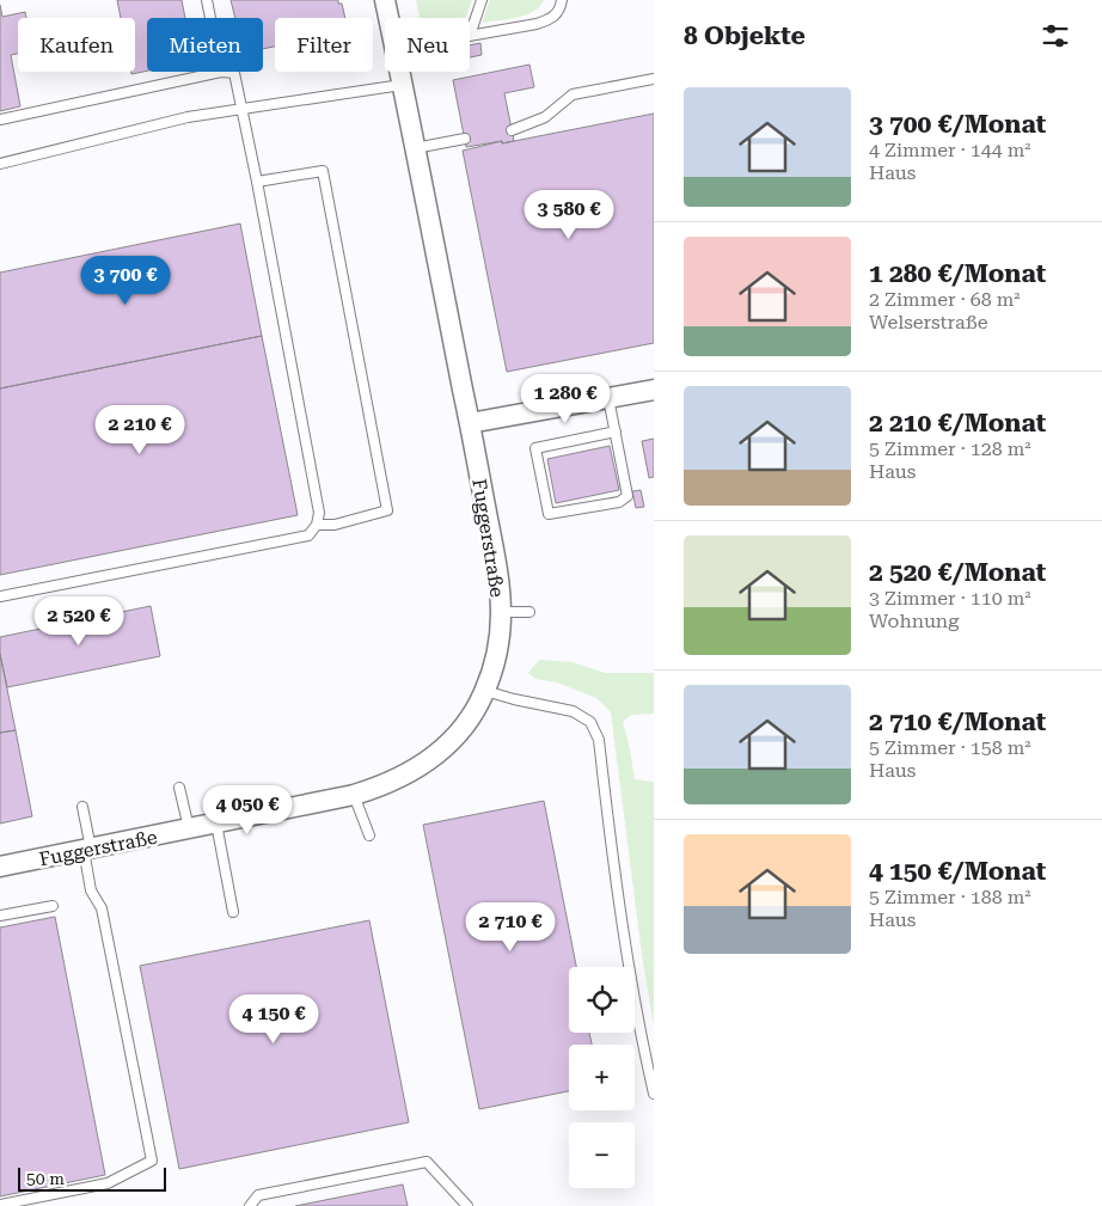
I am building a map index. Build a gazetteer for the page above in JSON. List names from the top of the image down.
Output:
{
  "streets": {
    "street": ["Fuggerstraße"]
  },
  "scale_bar": "50 m",
  "page": {
    "heading": "8 Objekte",
    "chip": [
      "Kaufen",
      "Mieten",
      "Filter",
      "Neu"
    ],
    "list": [
      {
        "name": "3 700 €/Monat",
        "note": "4 Zimmer · 144 m² · Haus"
      },
      {
        "name": "1 280 €/Monat",
        "note": "2 Zimmer · 68 m² · Welserstraße"
      },
      {
        "name": "2 210 €/Monat",
        "note": "5 Zimmer · 128 m² · Haus"
      },
      {
        "name": "2 520 €/Monat",
        "note": "3 Zimmer · 110 m² · Wohnung"
      },
      {
        "name": "2 710 €/Monat",
        "note": "5 Zimmer · 158 m² · Haus"
      },
      {
        "name": "4 150 €/Monat",
        "note": "5 Zimmer · 188 m² · Haus"
      }
    ],
    "price": [
      "3 580 €",
      "3 700 €",
      "1 280 €",
      "2 210 €",
      "2 520 €",
      "4 050 €",
      "2 710 €",
      "4 150 €"
    ],
    "map_buttons": ["+", "−"],
    "scale": "50 m"
  }
}
